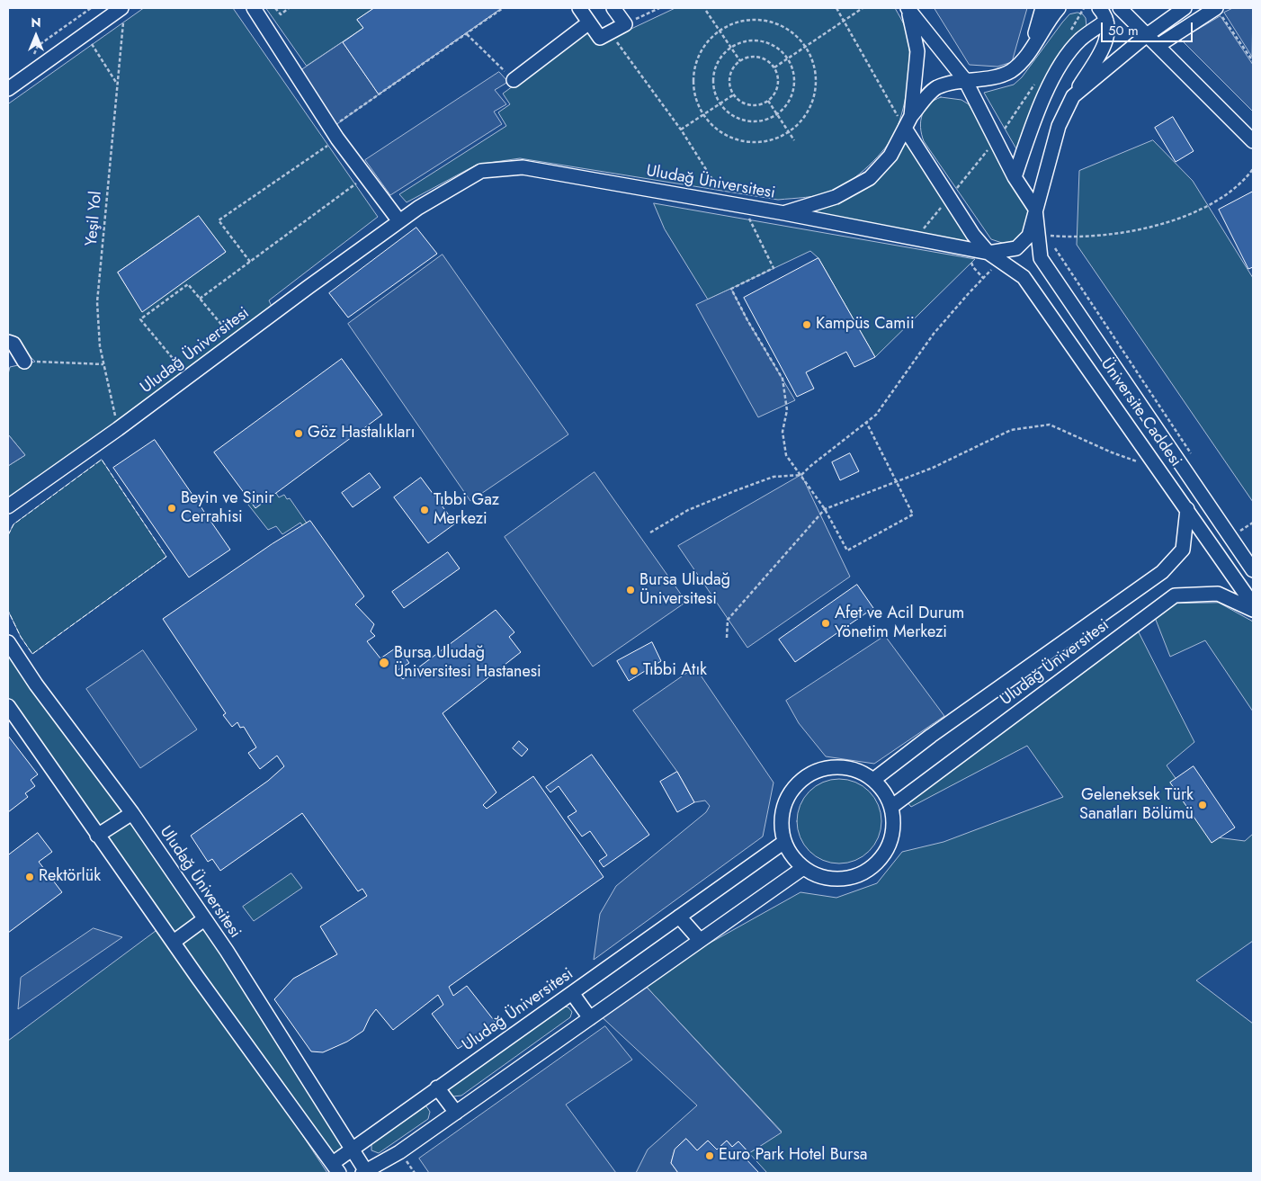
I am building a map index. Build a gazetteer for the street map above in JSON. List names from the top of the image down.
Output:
{
  "streets": {
    "street": ["Uludağ Üniversitesi", "Üniversite Caddesi"],
    "path": ["Yeşil Yol"]
  },
  "crossings": [
    ["Uludağ Üniversitesi", "Yeşil Yol"],
    ["Uludağ Üniversitesi", "Üniversite Caddesi"]
  ],
  "places": [
    "Kampüs Camii",
    "Göz Hastalıkları",
    "Beyin ve Sinir Cerrahisi",
    "Tıbbi Gaz Merkezi",
    "Bursa Uludağ Üniversitesi",
    "Afet ve Acil Durum Yönetim Merkezi",
    "Bursa Uludağ Üniversitesi Hastanesi",
    "Tıbbi Atık",
    "Geleneksek Türk Sanatları Bölümü",
    "Rektörlük",
    "Euro Park Hotel Bursa"
  ],
  "scale_bar": "50 m",
  "north": "top"
}
